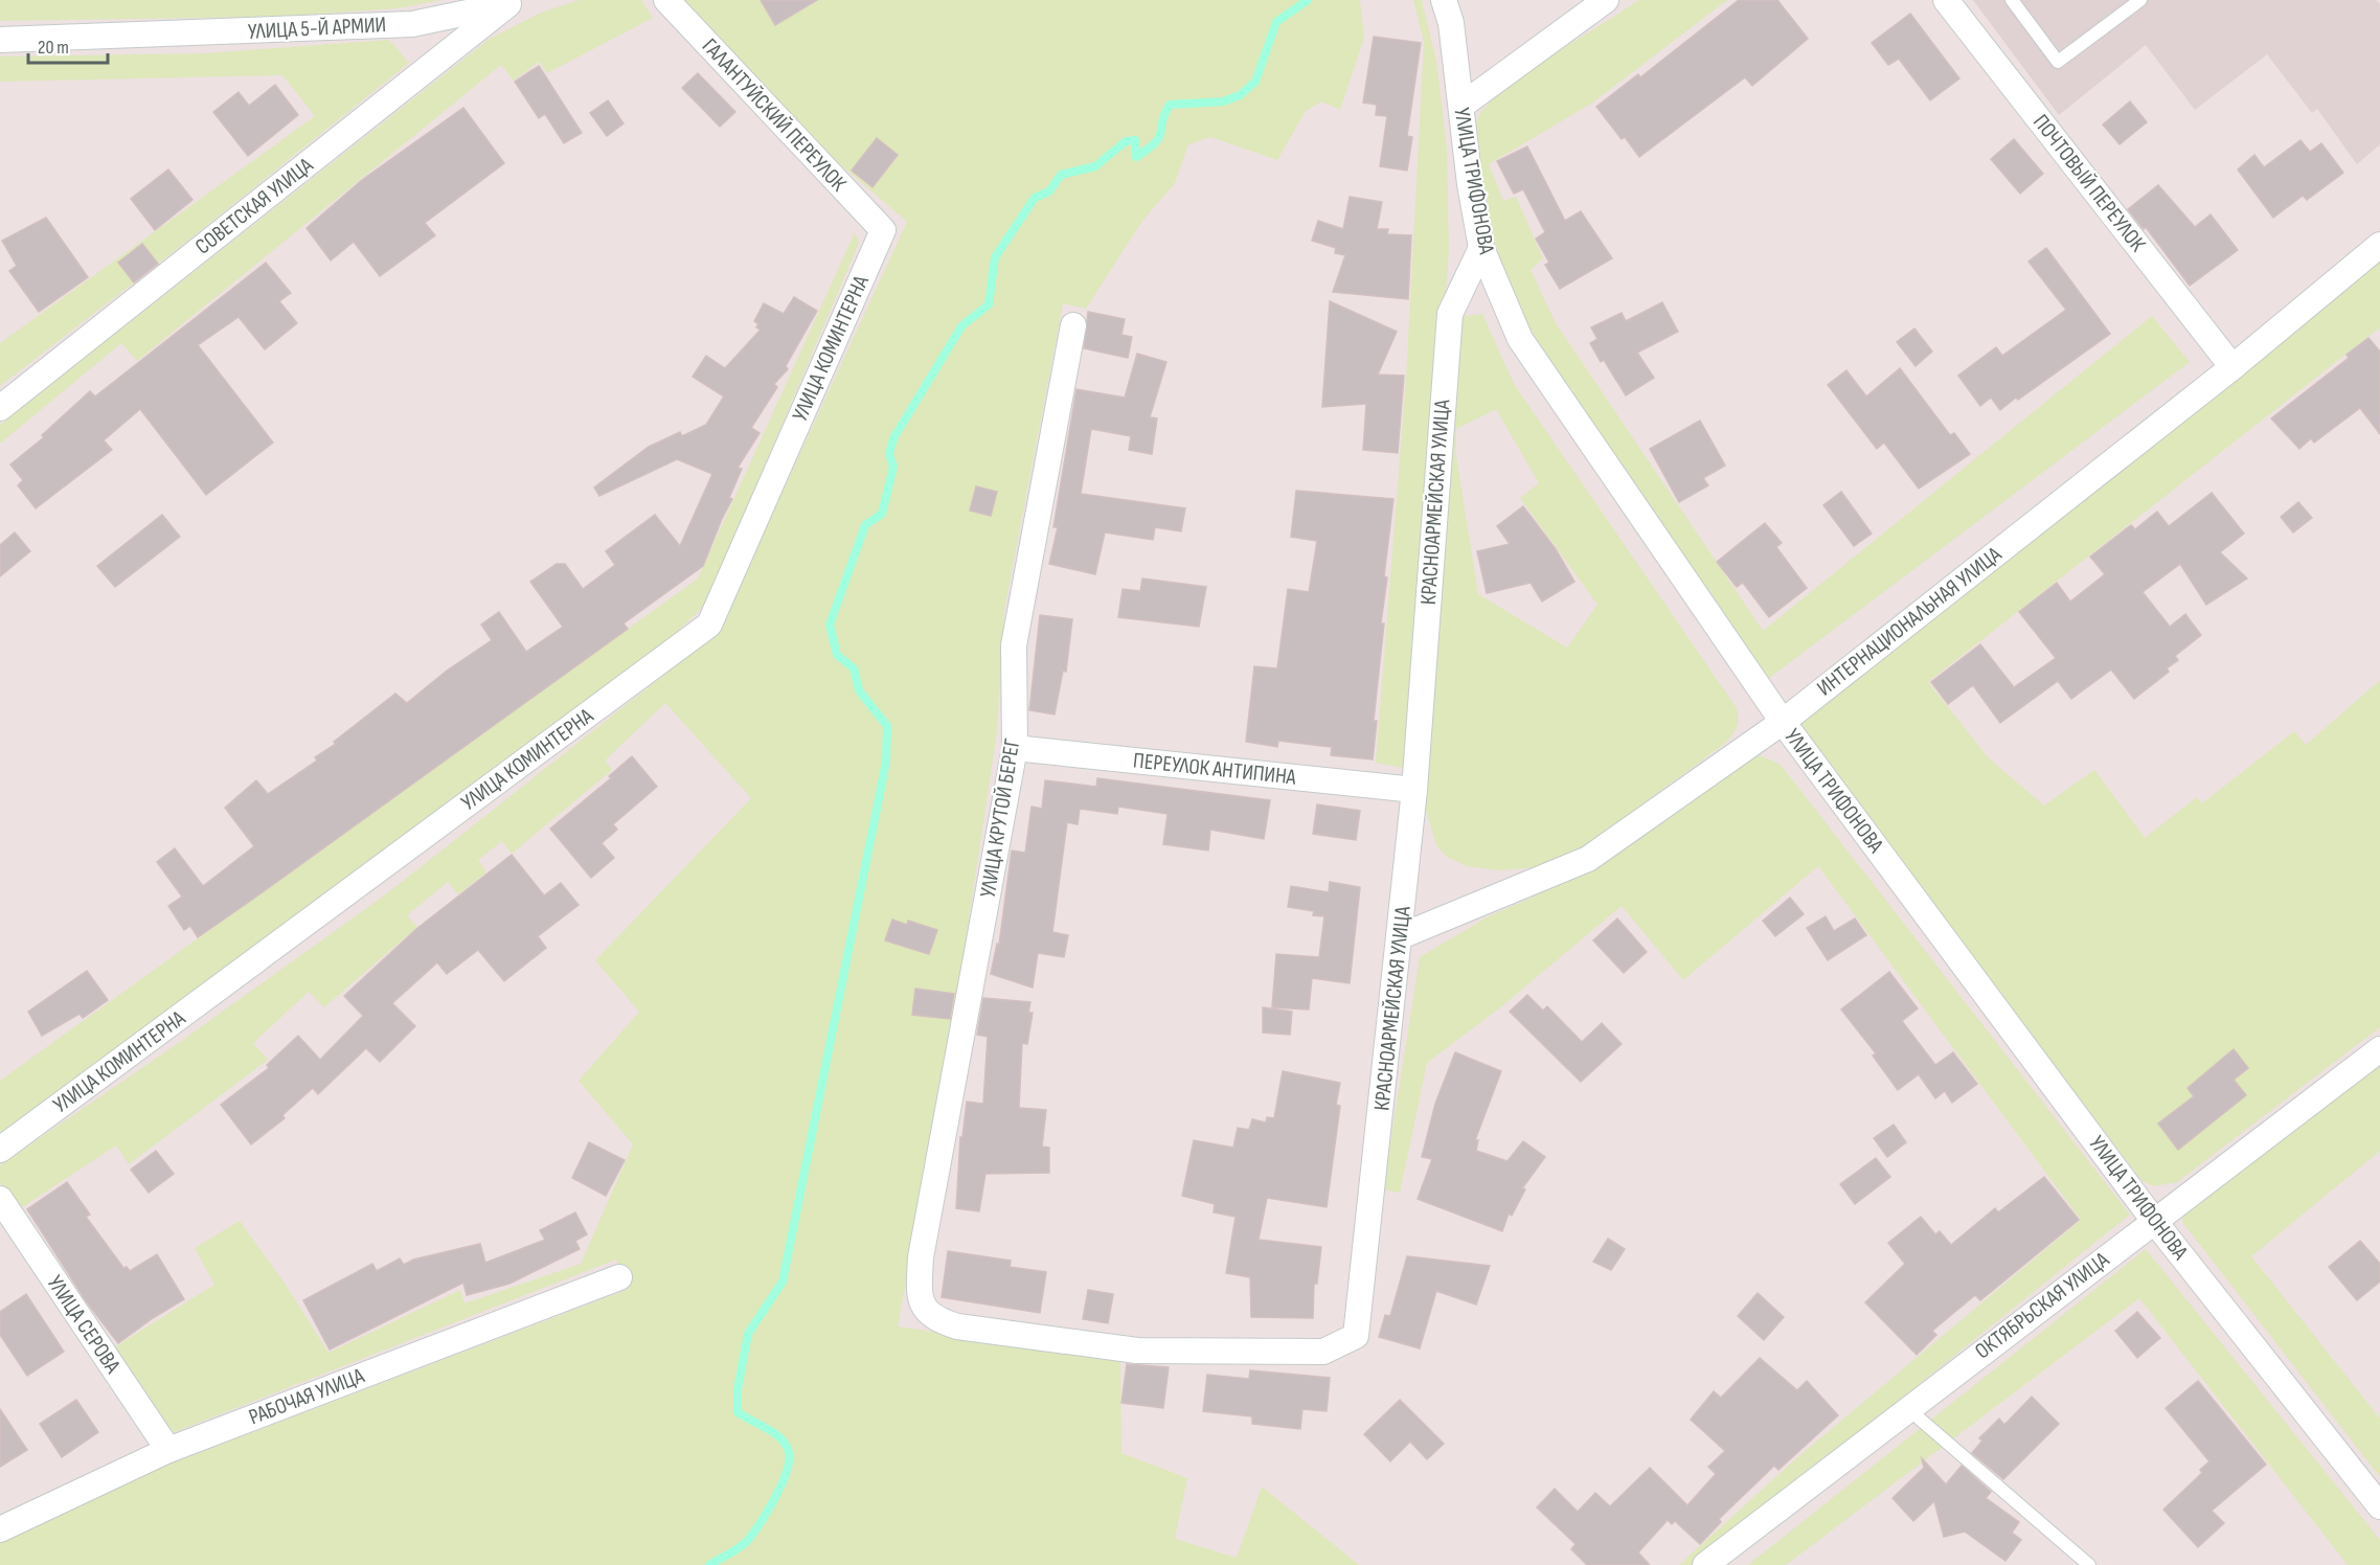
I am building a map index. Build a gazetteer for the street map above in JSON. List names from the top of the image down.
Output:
{
  "streets": {
    "street": [
      "УЛИЦА 5-Й АРМИИ",
      "ГАЛАНТУЙСКИЙ ПЕРЕУЛОК",
      "УЛИЦА ТРИФОНОВА",
      "ПОЧТОВЫЙ ПЕРЕУЛОК",
      "СОВЕТСКАЯ УЛИЦА",
      "УЛИЦА КОМИНТЕРНА",
      "КРАСНОАРМЕЙСКАЯ УЛИЦА",
      "ИНТЕРНАЦИОНАЛЬНАЯ УЛИЦА",
      "ПЕРЕУЛОК АНТИПИНА",
      "УЛИЦА КРУТОЙ БЕРЕГ",
      "ОКТЯБРЬСКАЯ УЛИЦА",
      "УЛИЦА СЕРОВА",
      "РАБОЧАЯ УЛИЦА"
    ]
  },
  "crossings": [
    ["УЛИЦА 5-Й АРМИИ", "СОВЕТСКАЯ УЛИЦА"],
    ["ГАЛАНТУЙСКИЙ ПЕРЕУЛОК", "УЛИЦА КОМИНТЕРНА"],
    ["УЛИЦА ТРИФОНОВА", "КРАСНОАРМЕЙСКАЯ УЛИЦА"],
    ["УЛИЦА ТРИФОНОВА", "ИНТЕРНАЦИОНАЛЬНАЯ УЛИЦА"],
    ["УЛИЦА ТРИФОНОВА", "ОКТЯБРЬСКАЯ УЛИЦА"],
    ["ПОЧТОВЫЙ ПЕРЕУЛОК", "ИНТЕРНАЦИОНАЛЬНАЯ УЛИЦА"],
    ["КРАСНОАРМЕЙСКАЯ УЛИЦА", "ИНТЕРНАЦИОНАЛЬНАЯ УЛИЦА"],
    ["КРАСНОАРМЕЙСКАЯ УЛИЦА", "ПЕРЕУЛОК АНТИПИНА"],
    ["КРАСНОАРМЕЙСКАЯ УЛИЦА", "УЛИЦА КРУТОЙ БЕРЕГ"],
    ["ПЕРЕУЛОК АНТИПИНА", "УЛИЦА КРУТОЙ БЕРЕГ"],
    ["УЛИЦА СЕРОВА", "РАБОЧАЯ УЛИЦА"]
  ],
  "scale_bar": "20 m"
}
